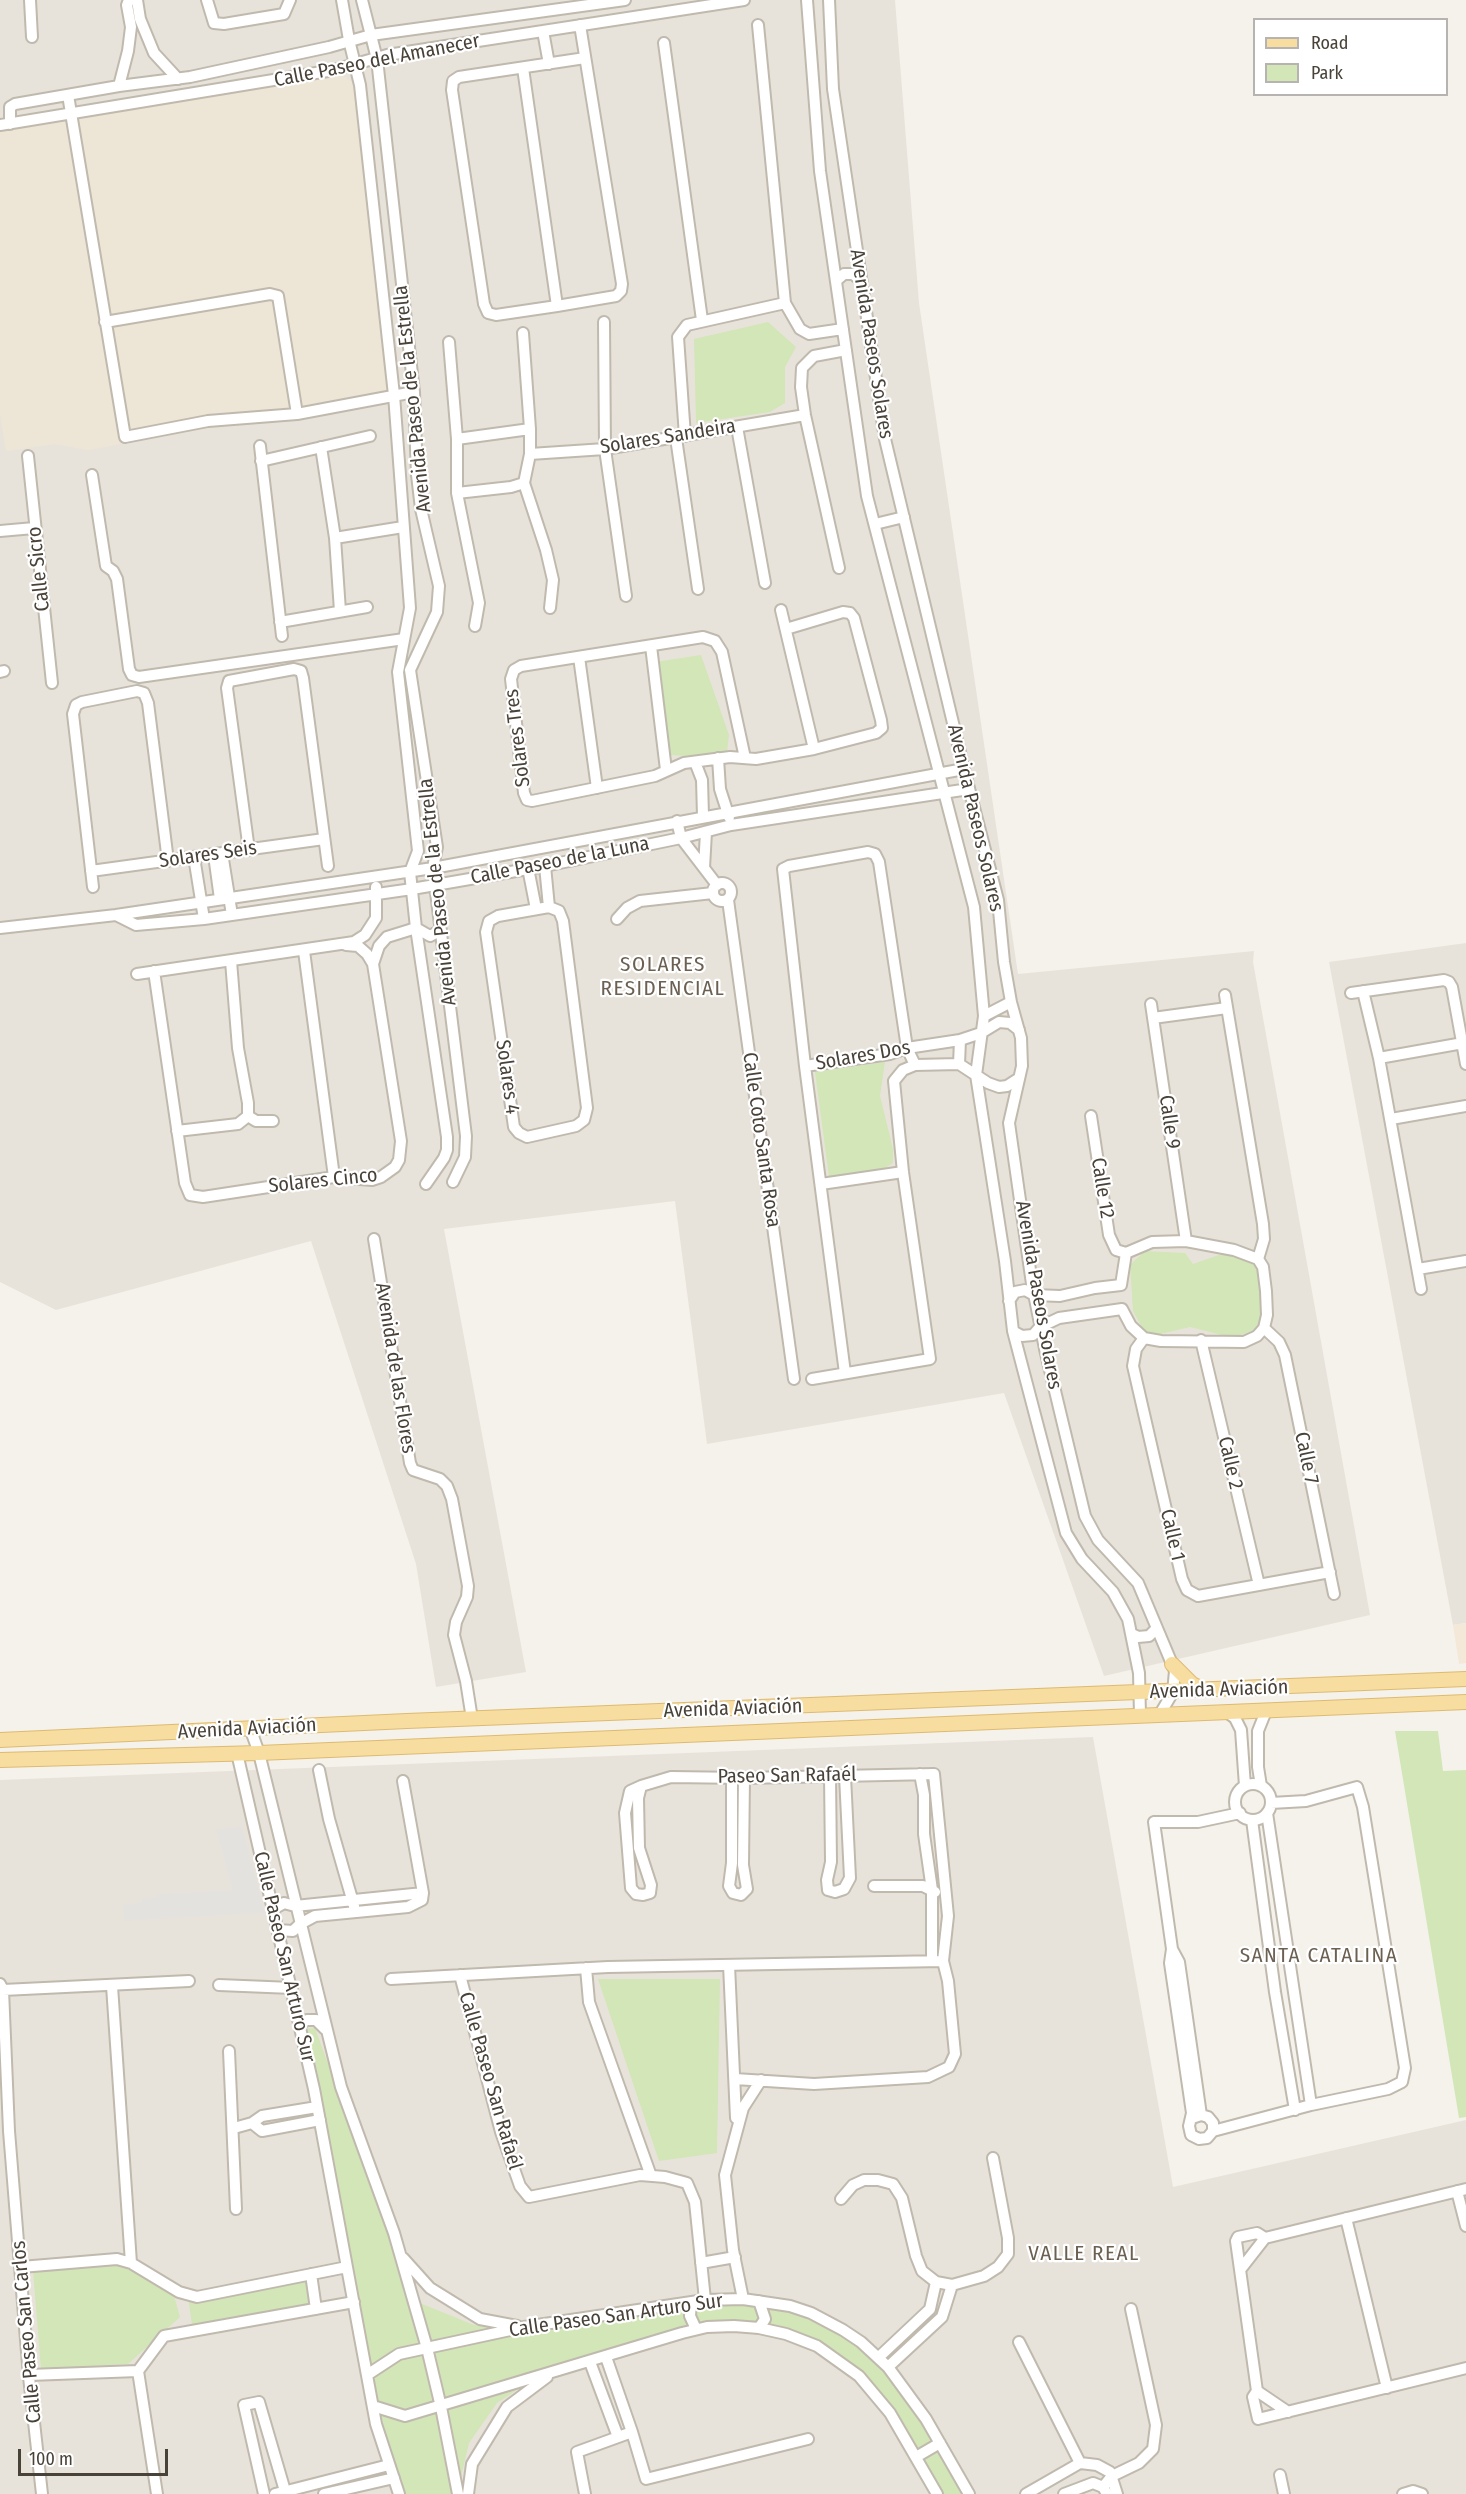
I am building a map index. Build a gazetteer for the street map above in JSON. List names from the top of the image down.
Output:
{
  "streets": {
    "main road": ["Avenida Aviación"],
    "street": [
      "Calle Paseo del Amanecer",
      "Avenida Paseos Solares",
      "Avenida Paseo de la Estrella",
      "Solares Sandeira",
      "Calle Sicro",
      "Solares Tres",
      "Solares Seis",
      "Calle Paseo de la Luna",
      "Solares Dos",
      "Solares 4",
      "Calle 9",
      "Calle Coto Santa Rosa",
      "Solares Cinco",
      "Calle 12",
      "Avenida de las Flores",
      "Calle 7",
      "Calle 2",
      "Calle 1",
      "Paseo San Rafaél",
      "Calle Paseo San Arturo Sur",
      "Calle Paseo San Rafaél",
      "Calle Paseo San Carlos"
    ]
  },
  "crossings": [
    ["Calle Paseo del Amanecer", "Avenida Paseo de la Estrella"],
    ["Avenida Paseos Solares", "Calle Paseo de la Luna"],
    ["Avenida Paseos Solares", "Solares Dos"],
    ["Avenida Paseos Solares", "Avenida Aviación"],
    ["Avenida Paseo de la Estrella", "Calle Paseo de la Luna"],
    ["Calle Paseo de la Luna", "Solares 4"],
    ["Calle Paseo de la Luna", "Calle Coto Santa Rosa"],
    ["Avenida de las Flores", "Avenida Aviación"],
    ["Calle 7", "Calle 1"],
    ["Calle 2", "Calle 1"],
    ["Avenida Aviación", "Calle Paseo San Arturo Sur"],
    ["Calle Paseo San Arturo Sur", "Calle Paseo San Rafaél"]
  ],
  "districts": ["SOLARES RESIDENCIAL", "SANTA CATALINA", "VALLE REAL"],
  "legend": ["Road", "Park"],
  "scale_bar": "100 m"
}
